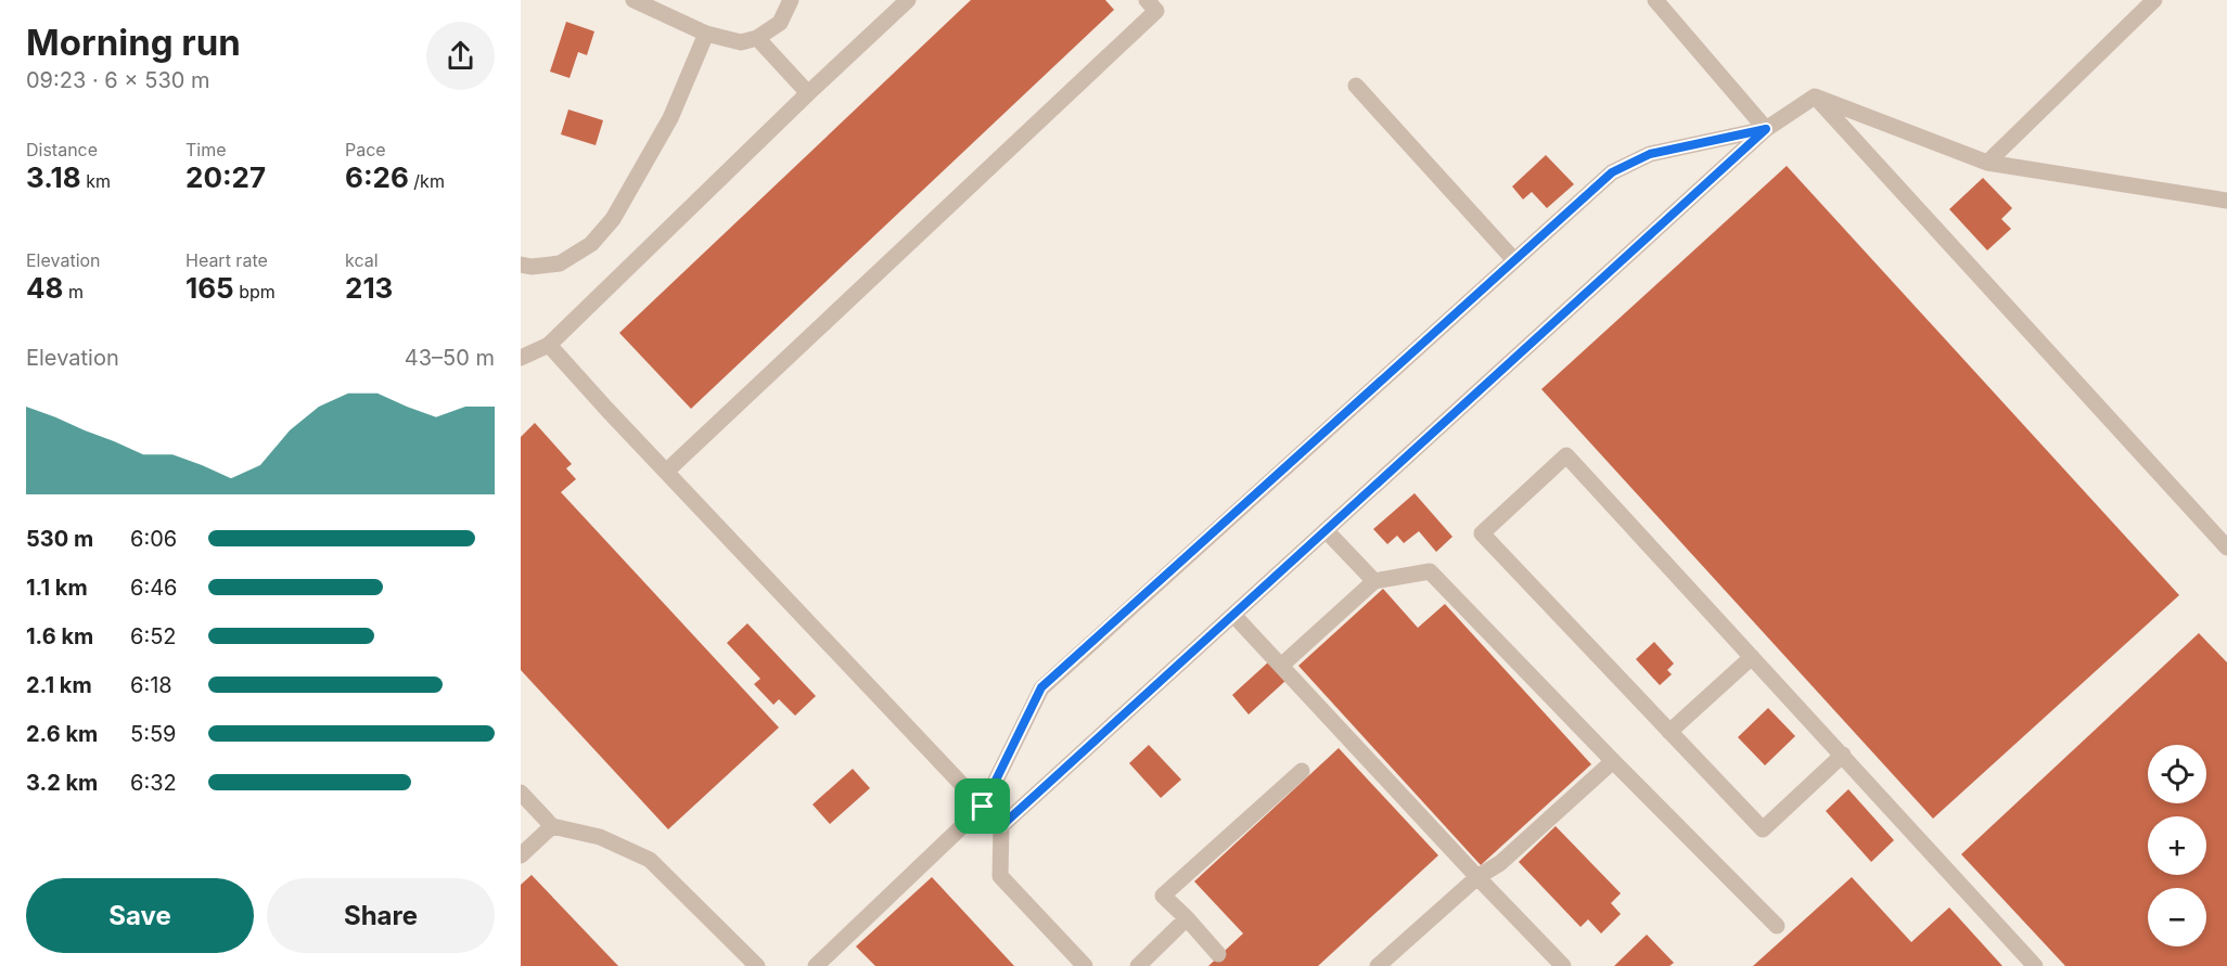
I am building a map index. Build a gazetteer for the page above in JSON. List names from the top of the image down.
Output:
{
  "page": {
    "heading": ["Morning run", "09:23 · 6 × 530 m"],
    "stats": [
      ["Distance", "3.18 km"],
      ["Time", "20:27"],
      ["Pace", "6:26 /km"],
      ["Elevation", "48 m"],
      ["Heart rate", "165 bpm"],
      ["kcal", "213"]
    ],
    "chart": ["Elevation", "43–50 m"],
    "list": [
      {
        "name": "530 m",
        "note": "6:06"
      },
      {
        "name": "1.1 km",
        "note": "6:46"
      },
      {
        "name": "1.6 km",
        "note": "6:52"
      },
      {
        "name": "2.1 km",
        "note": "6:18"
      },
      {
        "name": "2.6 km",
        "note": "5:59"
      },
      {
        "name": "3.2 km",
        "note": "6:32"
      }
    ],
    "map_buttons": ["+", "−"],
    "buttons": ["Save", "Share"]
  }
}
